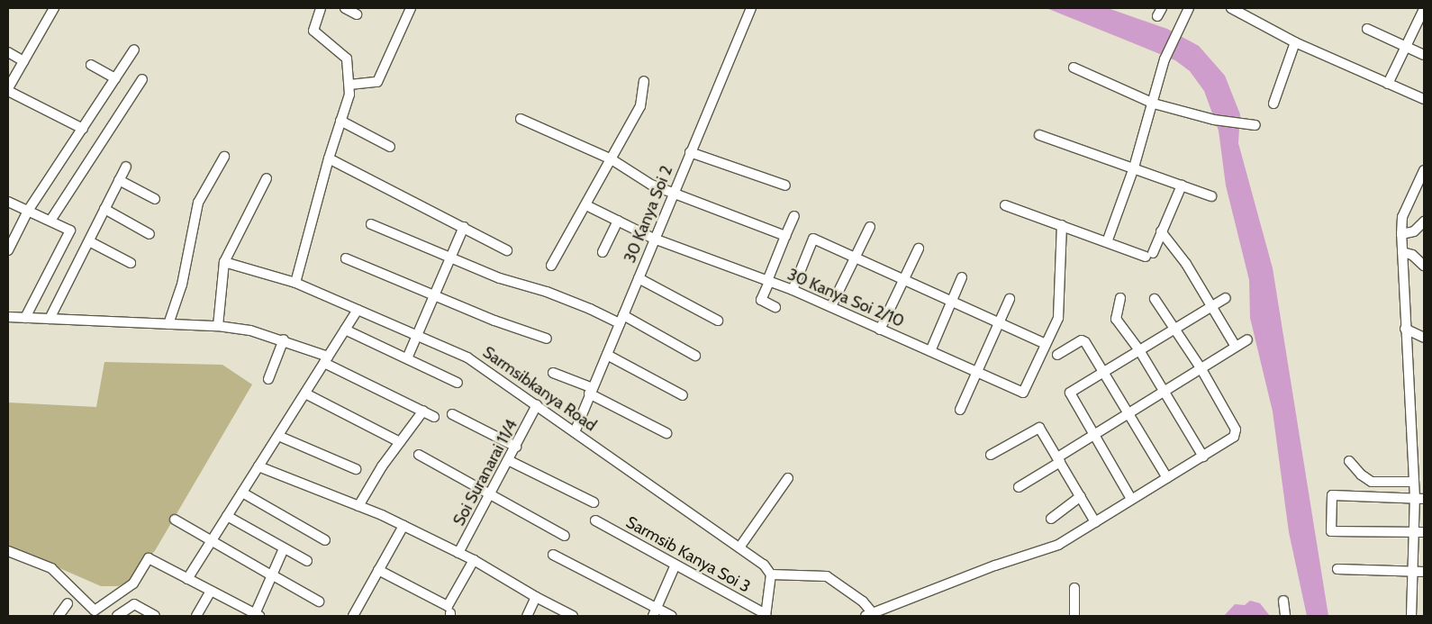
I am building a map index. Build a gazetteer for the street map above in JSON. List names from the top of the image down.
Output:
{
  "streets": {
    "street": [
      "30 Kanya Soi 2",
      "30 Kanya Soi 2/10",
      "Sarmsibkanya Road",
      "Soi Suranarai 11/4",
      "Sarmsib Kanya Soi 3"
    ]
  },
  "crossings": [
    ["30 Kanya Soi 2", "30 Kanya Soi 2/10"],
    ["30 Kanya Soi 2", "Sarmsibkanya Road"],
    ["Sarmsibkanya Road", "Soi Suranarai 11/4"]
  ]
}
